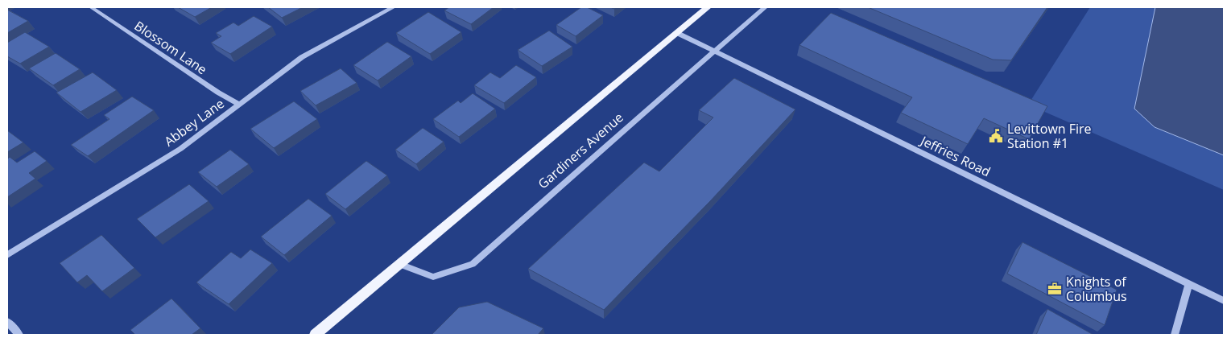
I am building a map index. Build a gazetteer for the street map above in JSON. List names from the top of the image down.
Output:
{
  "streets": {
    "main road": ["Gardiners Avenue"],
    "street": ["Blossom Lane", "Abbey Lane", "Jeffries Road"]
  },
  "crossings": [
    ["Blossom Lane", "Abbey Lane"],
    ["Gardiners Avenue", "Jeffries Road"]
  ],
  "places": {
    "public building": ["Levittown Fire Station #1"],
    "office": ["Knights of Columbus"]
  }
}
